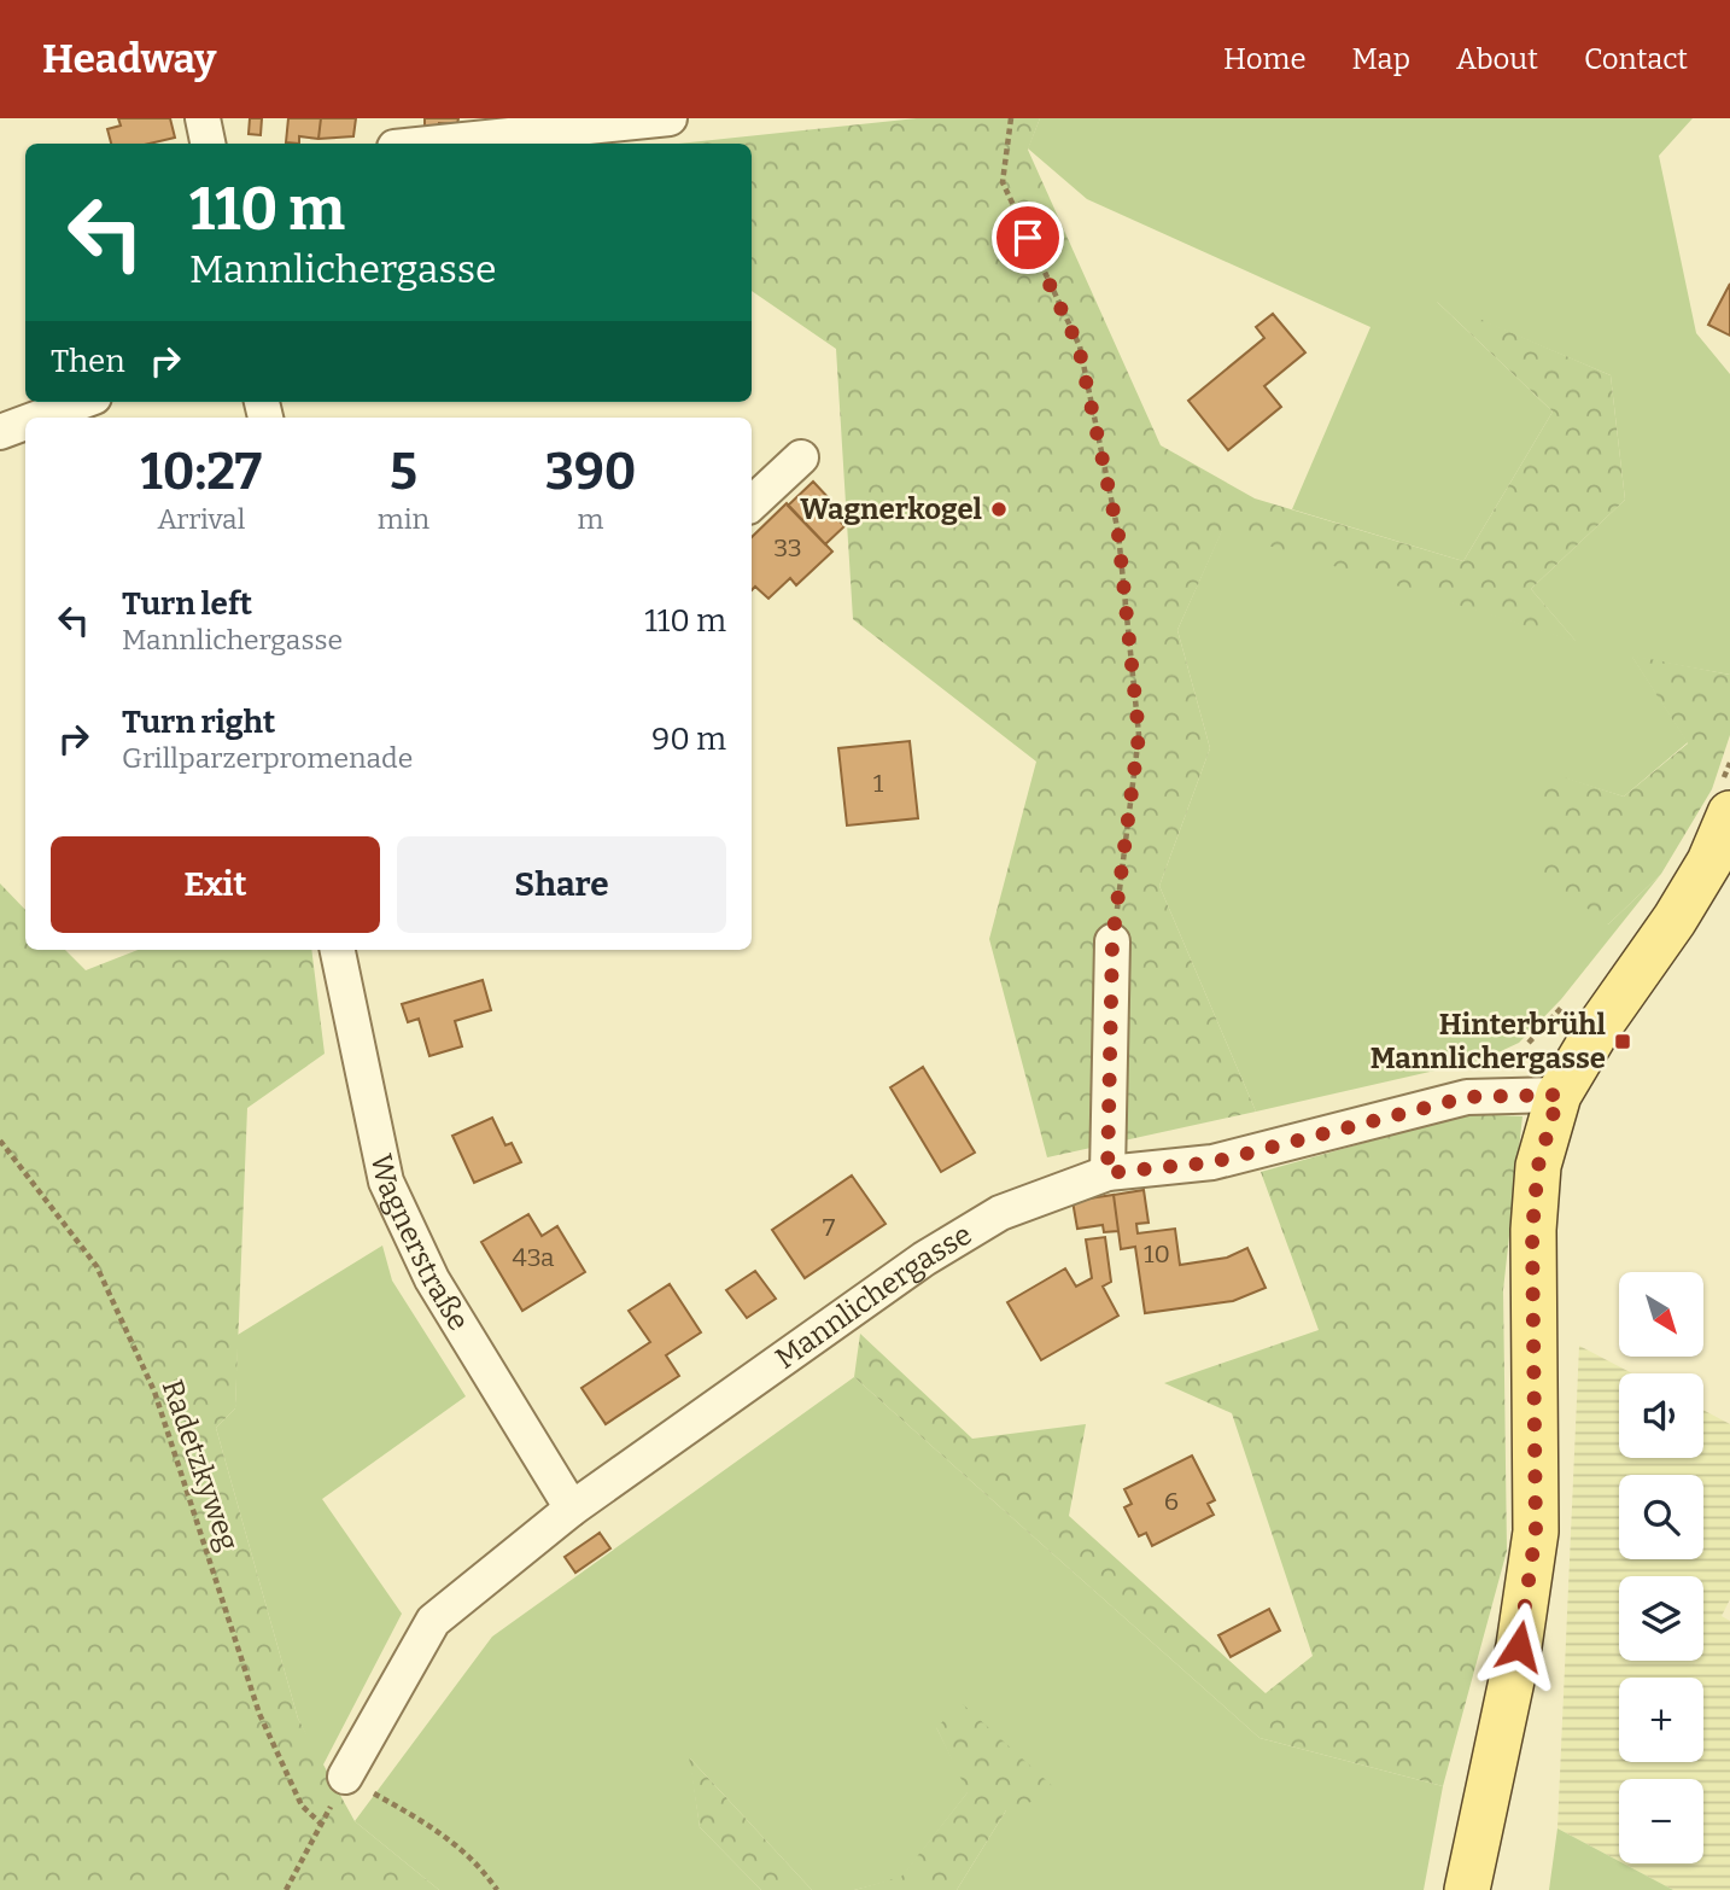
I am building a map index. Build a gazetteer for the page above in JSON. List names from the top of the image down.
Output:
{
  "streets": {
    "street": ["Wagnerstraße", "Mannlichergasse"],
    "path": ["Radetzkyweg"]
  },
  "crossings": [
    ["Wagnerstraße", "Mannlichergasse"]
  ],
  "places": {
    "other": ["Wagnerkogel"],
    "transit": ["Hinterbrühl Mannlichergasse"]
  },
  "house_numbers": [
    "33",
    "1",
    "7",
    "10",
    "43a",
    "6"
  ],
  "north": "bottom right",
  "page": {
    "header": "Headway",
    "nav": [
      "Home",
      "Map",
      "About",
      "Contact"
    ],
    "turn": ["110 m", "Mannlichergasse"],
    "then": "Then",
    "eta": [
      "10:27",
      "Arrival",
      "5",
      "min",
      "390",
      "m"
    ],
    "list": [
      {
        "name": "Turn left",
        "note": "Mannlichergasse",
        "value": "110 m"
      },
      {
        "name": "Turn right",
        "note": "Grillparzerpromenade",
        "value": "90 m"
      }
    ],
    "buttons": ["Exit", "Share"],
    "map_buttons": ["+", "−"]
  }
}
